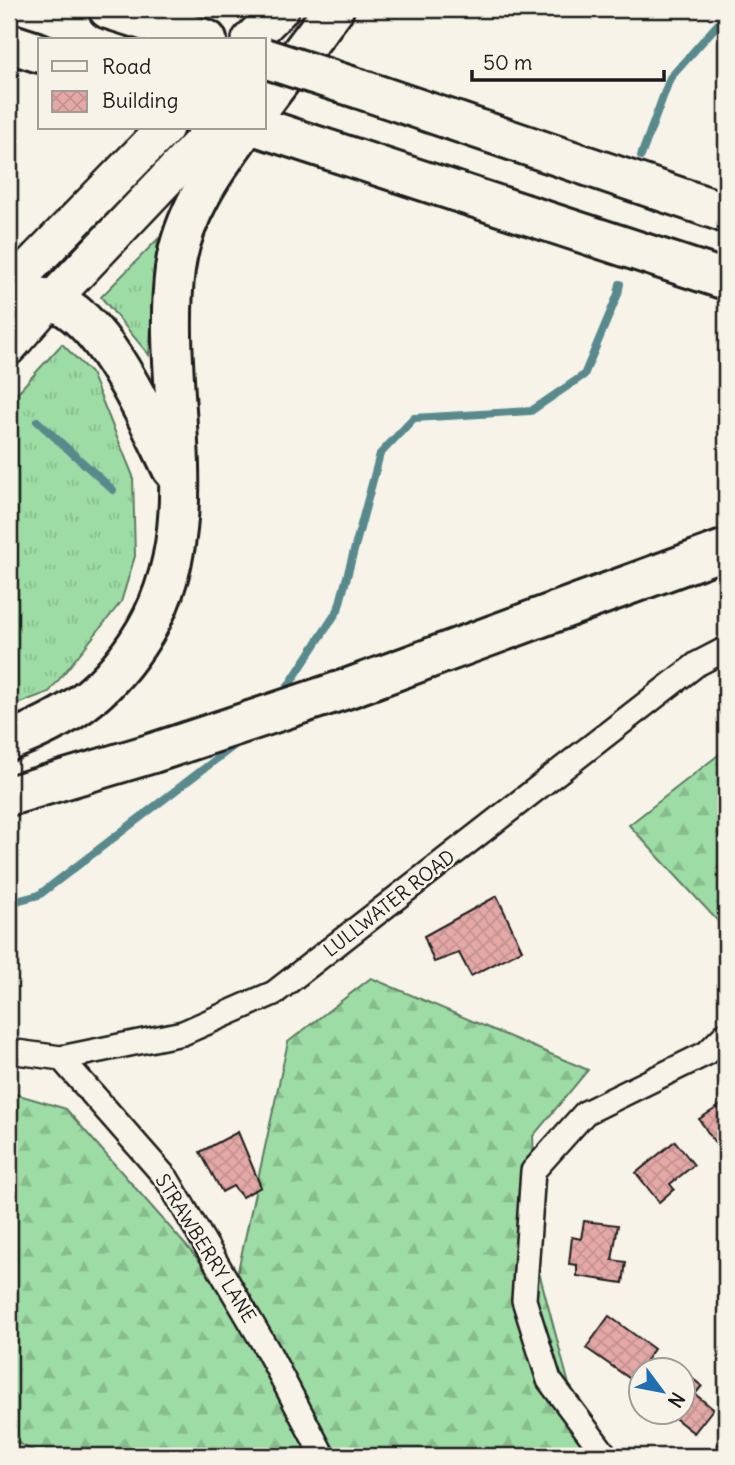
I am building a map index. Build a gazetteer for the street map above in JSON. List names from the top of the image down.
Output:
{
  "streets": {
    "street": ["LULLWATER ROAD", "STRAWBERRY LANE"]
  },
  "crossings": [
    ["LULLWATER ROAD", "STRAWBERRY LANE"]
  ],
  "legend": ["Road", "Building"],
  "scale_bar": "50 m",
  "north": "bottom right"
}
